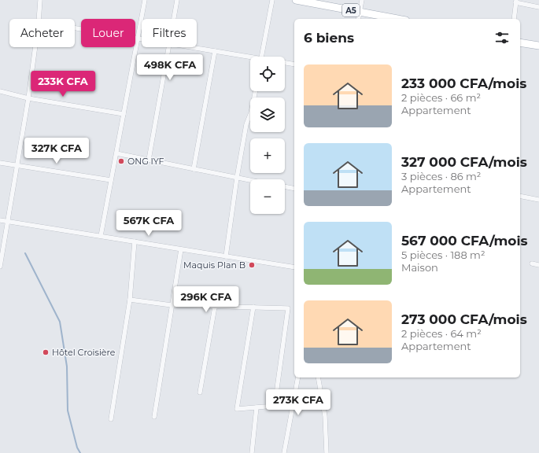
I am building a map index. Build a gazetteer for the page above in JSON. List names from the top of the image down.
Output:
{
  "streets": {
    "main road": ["A5"]
  },
  "places": ["ONG IYF", "Maquis Plan B", "Hôtel Croisière"],
  "page": {
    "chip": ["Acheter", "Louer", "Filtres"],
    "heading": "6 biens",
    "price": [
      "498K CFA",
      "233K CFA",
      "327K CFA",
      "567K CFA",
      "296K CFA",
      "273K CFA"
    ],
    "map_buttons": ["+", "−"],
    "list": [
      {
        "name": "233 000 CFA/mois",
        "note": "2 pièces · 66 m² · Appartement"
      },
      {
        "name": "327 000 CFA/mois",
        "note": "3 pièces · 86 m² · Appartement"
      },
      {
        "name": "567 000 CFA/mois",
        "note": "5 pièces · 188 m² · Maison"
      },
      {
        "name": "273 000 CFA/mois",
        "note": "2 pièces · 64 m² · Appartement"
      }
    ]
  }
}
